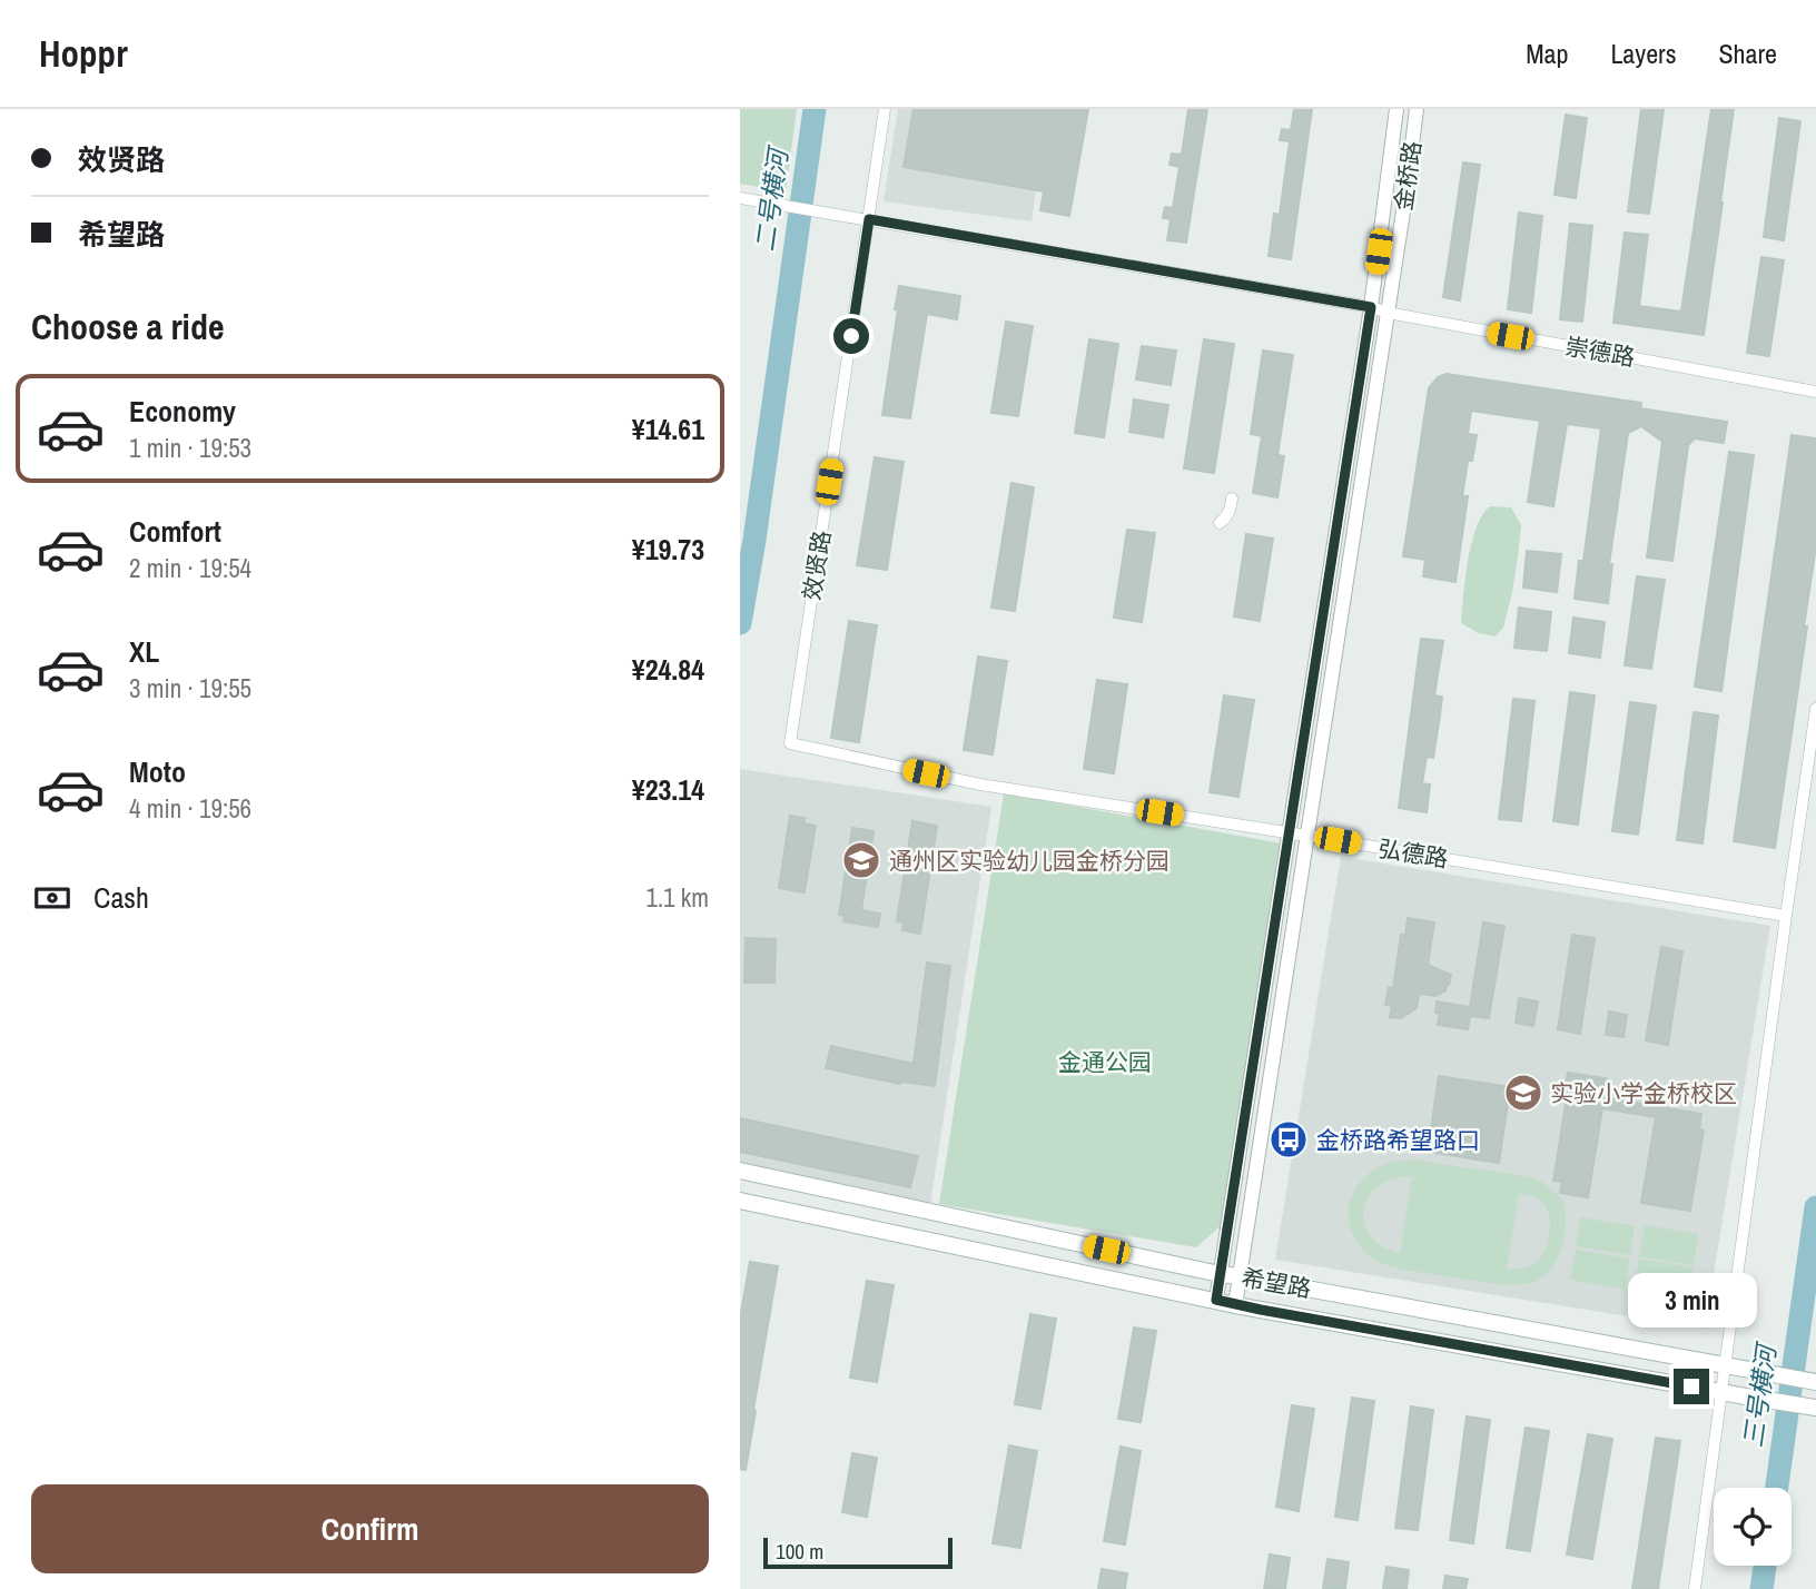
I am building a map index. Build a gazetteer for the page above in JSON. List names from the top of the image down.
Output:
{
  "streets": {
    "main road": ["希望路"],
    "street": [
      "金桥路",
      "崇德路",
      "效贤路",
      "弘德路"
    ]
  },
  "crossings": [
    ["金桥路", "崇德路"],
    ["金桥路", "弘德路"],
    ["金桥路", "希望路"],
    ["崇德路", "效贤路"],
    ["效贤路", "弘德路"]
  ],
  "water": ["二号横河", "三号横河"],
  "parks": ["金通公园"],
  "places": {
    "school or university": ["通州区实验幼儿园金桥分园", "实验小学金桥校区"],
    "bus stop": ["金桥路希望路口"]
  },
  "scale_bar": "100 m",
  "page": {
    "header": "Hoppr",
    "nav": ["Map", "Layers", "Share"],
    "banner": ["效贤路", "希望路"],
    "heading": "Choose a ride",
    "list": [
      {
        "name": "Economy",
        "note": "1 min · 19:53",
        "value": "¥14.61"
      },
      {
        "name": "Comfort",
        "note": "2 min · 19:54",
        "value": "¥19.73"
      },
      {
        "name": "XL",
        "note": "3 min · 19:55",
        "value": "¥24.84"
      },
      {
        "name": "Moto",
        "note": "4 min · 19:56",
        "value": "¥23.14"
      }
    ],
    "pay": ["Cash", "1.1 km"],
    "bubble": "3 min",
    "buttons": "Confirm",
    "scale": "100 m"
  }
}
